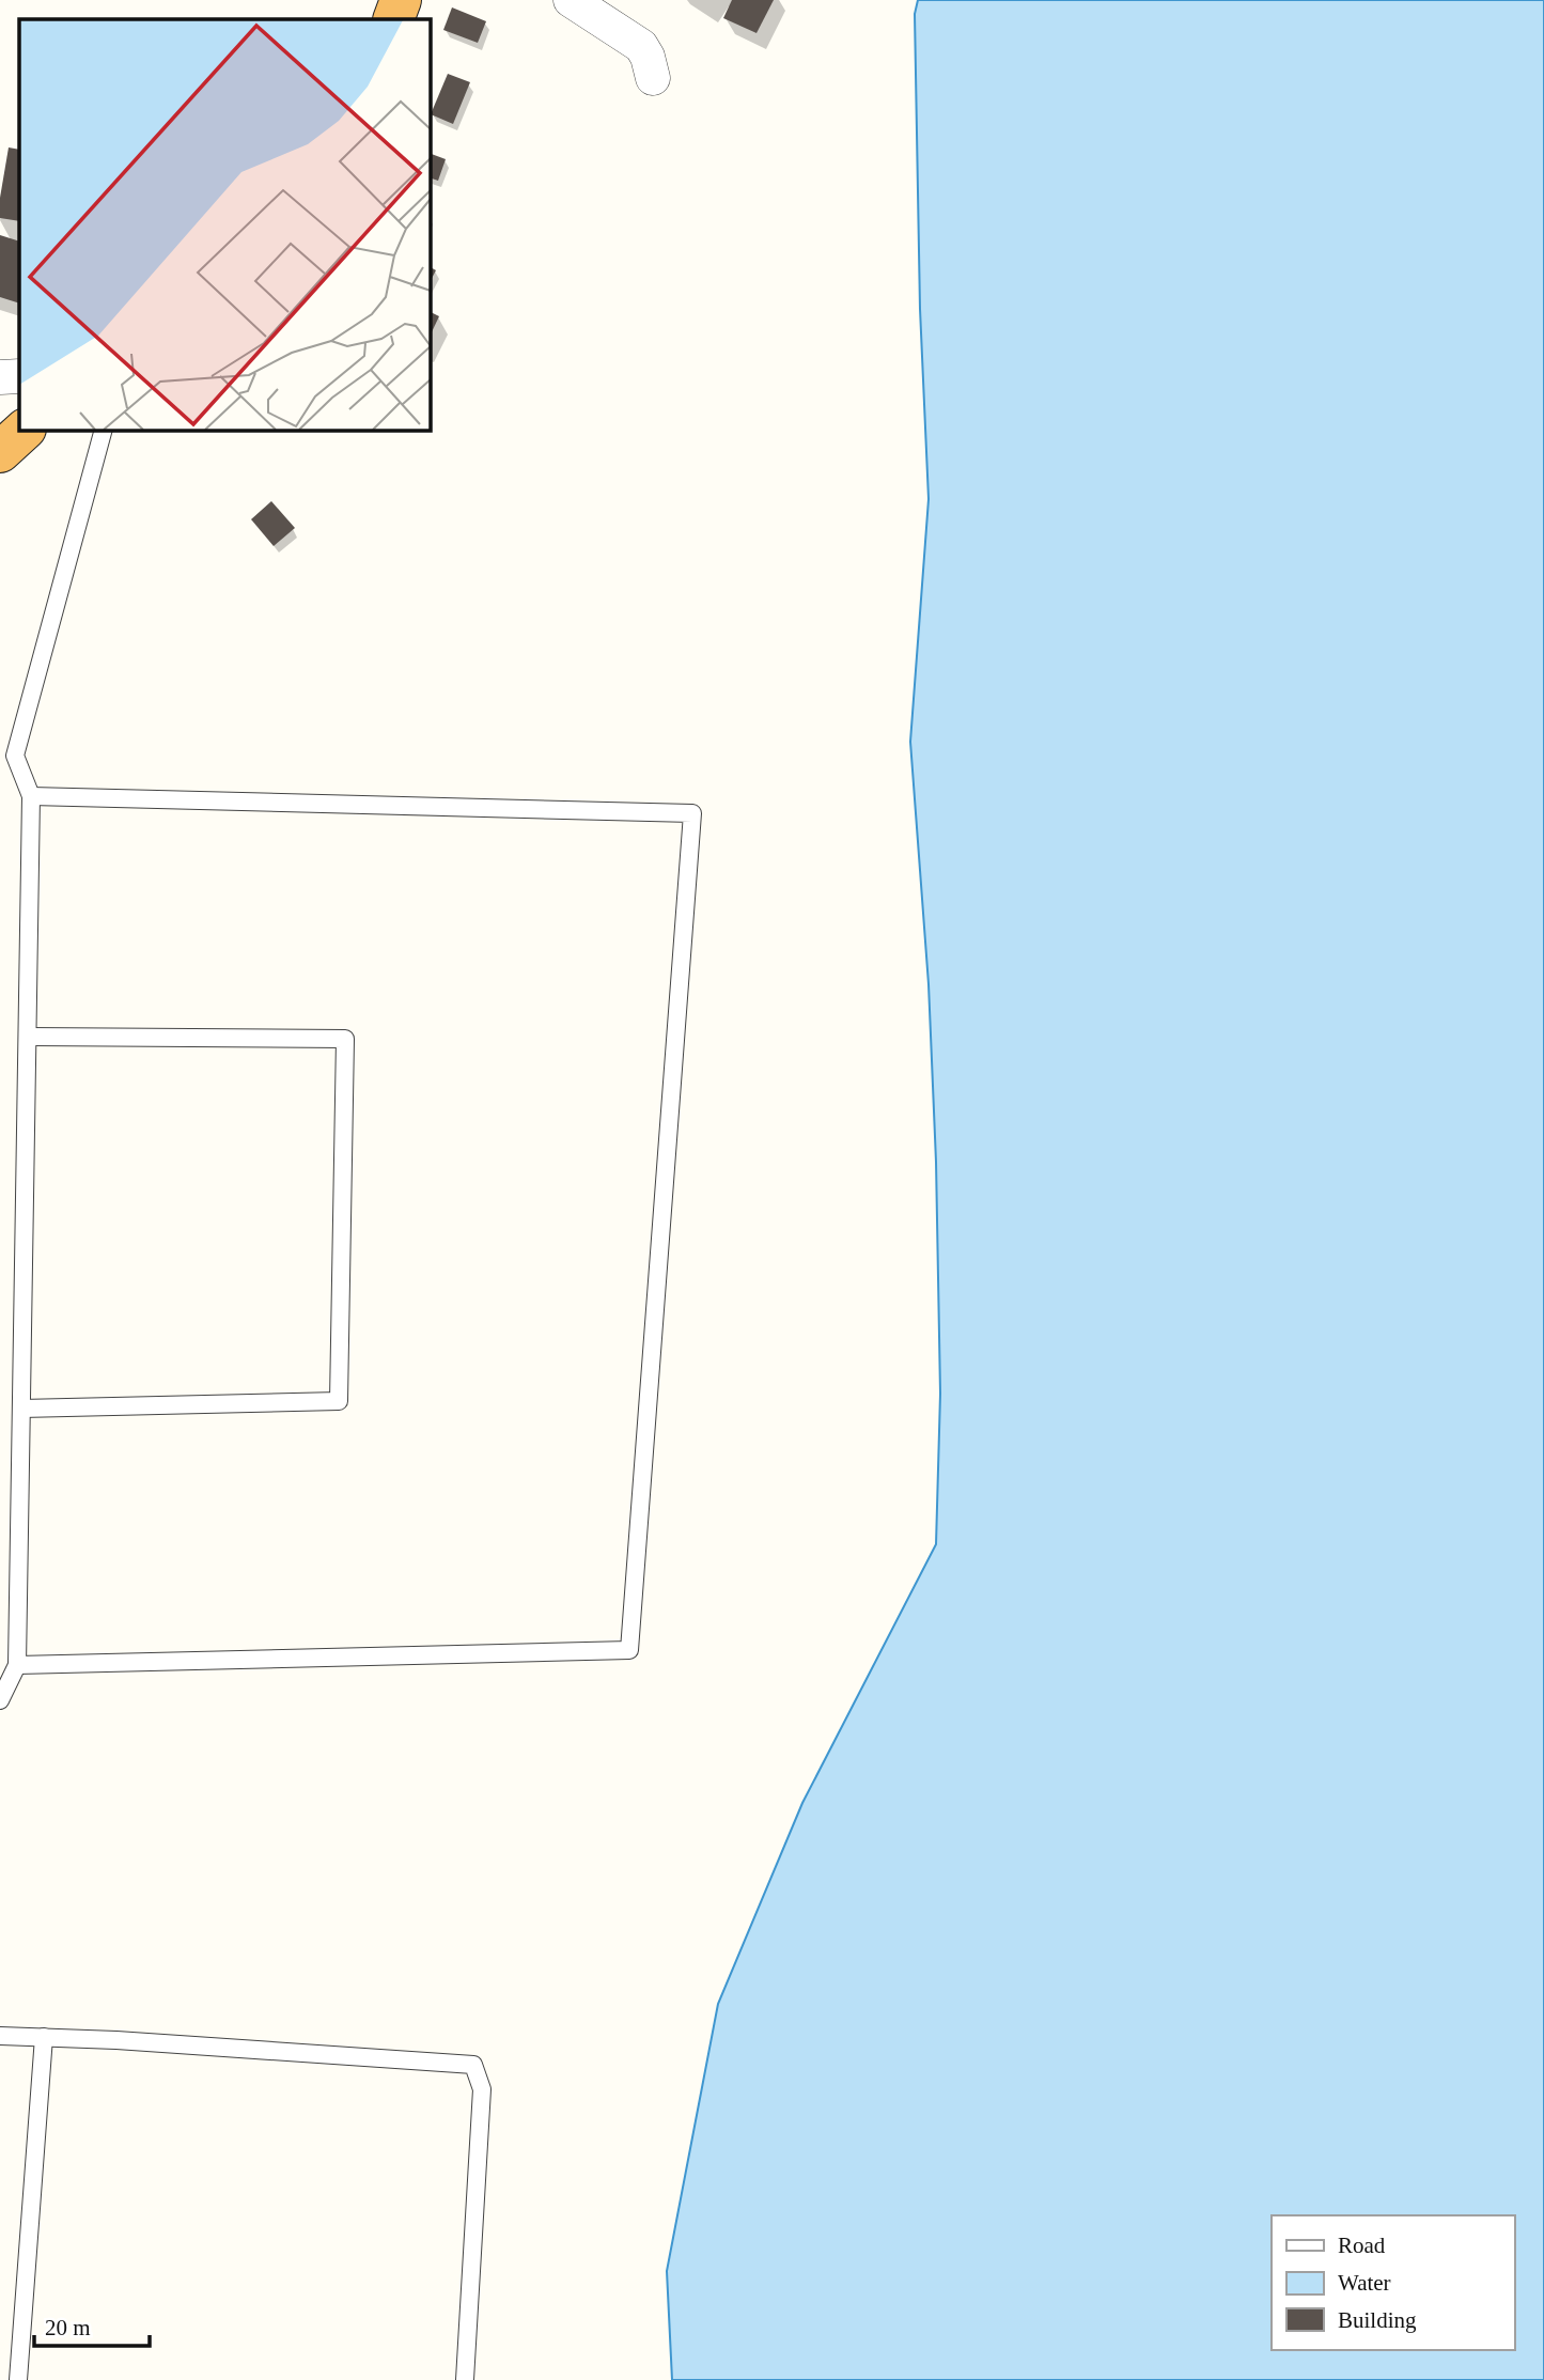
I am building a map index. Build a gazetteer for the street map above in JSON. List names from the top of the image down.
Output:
{
  "legend": ["Road", "Water", "Building"],
  "scale_bar": "20 m"
}
